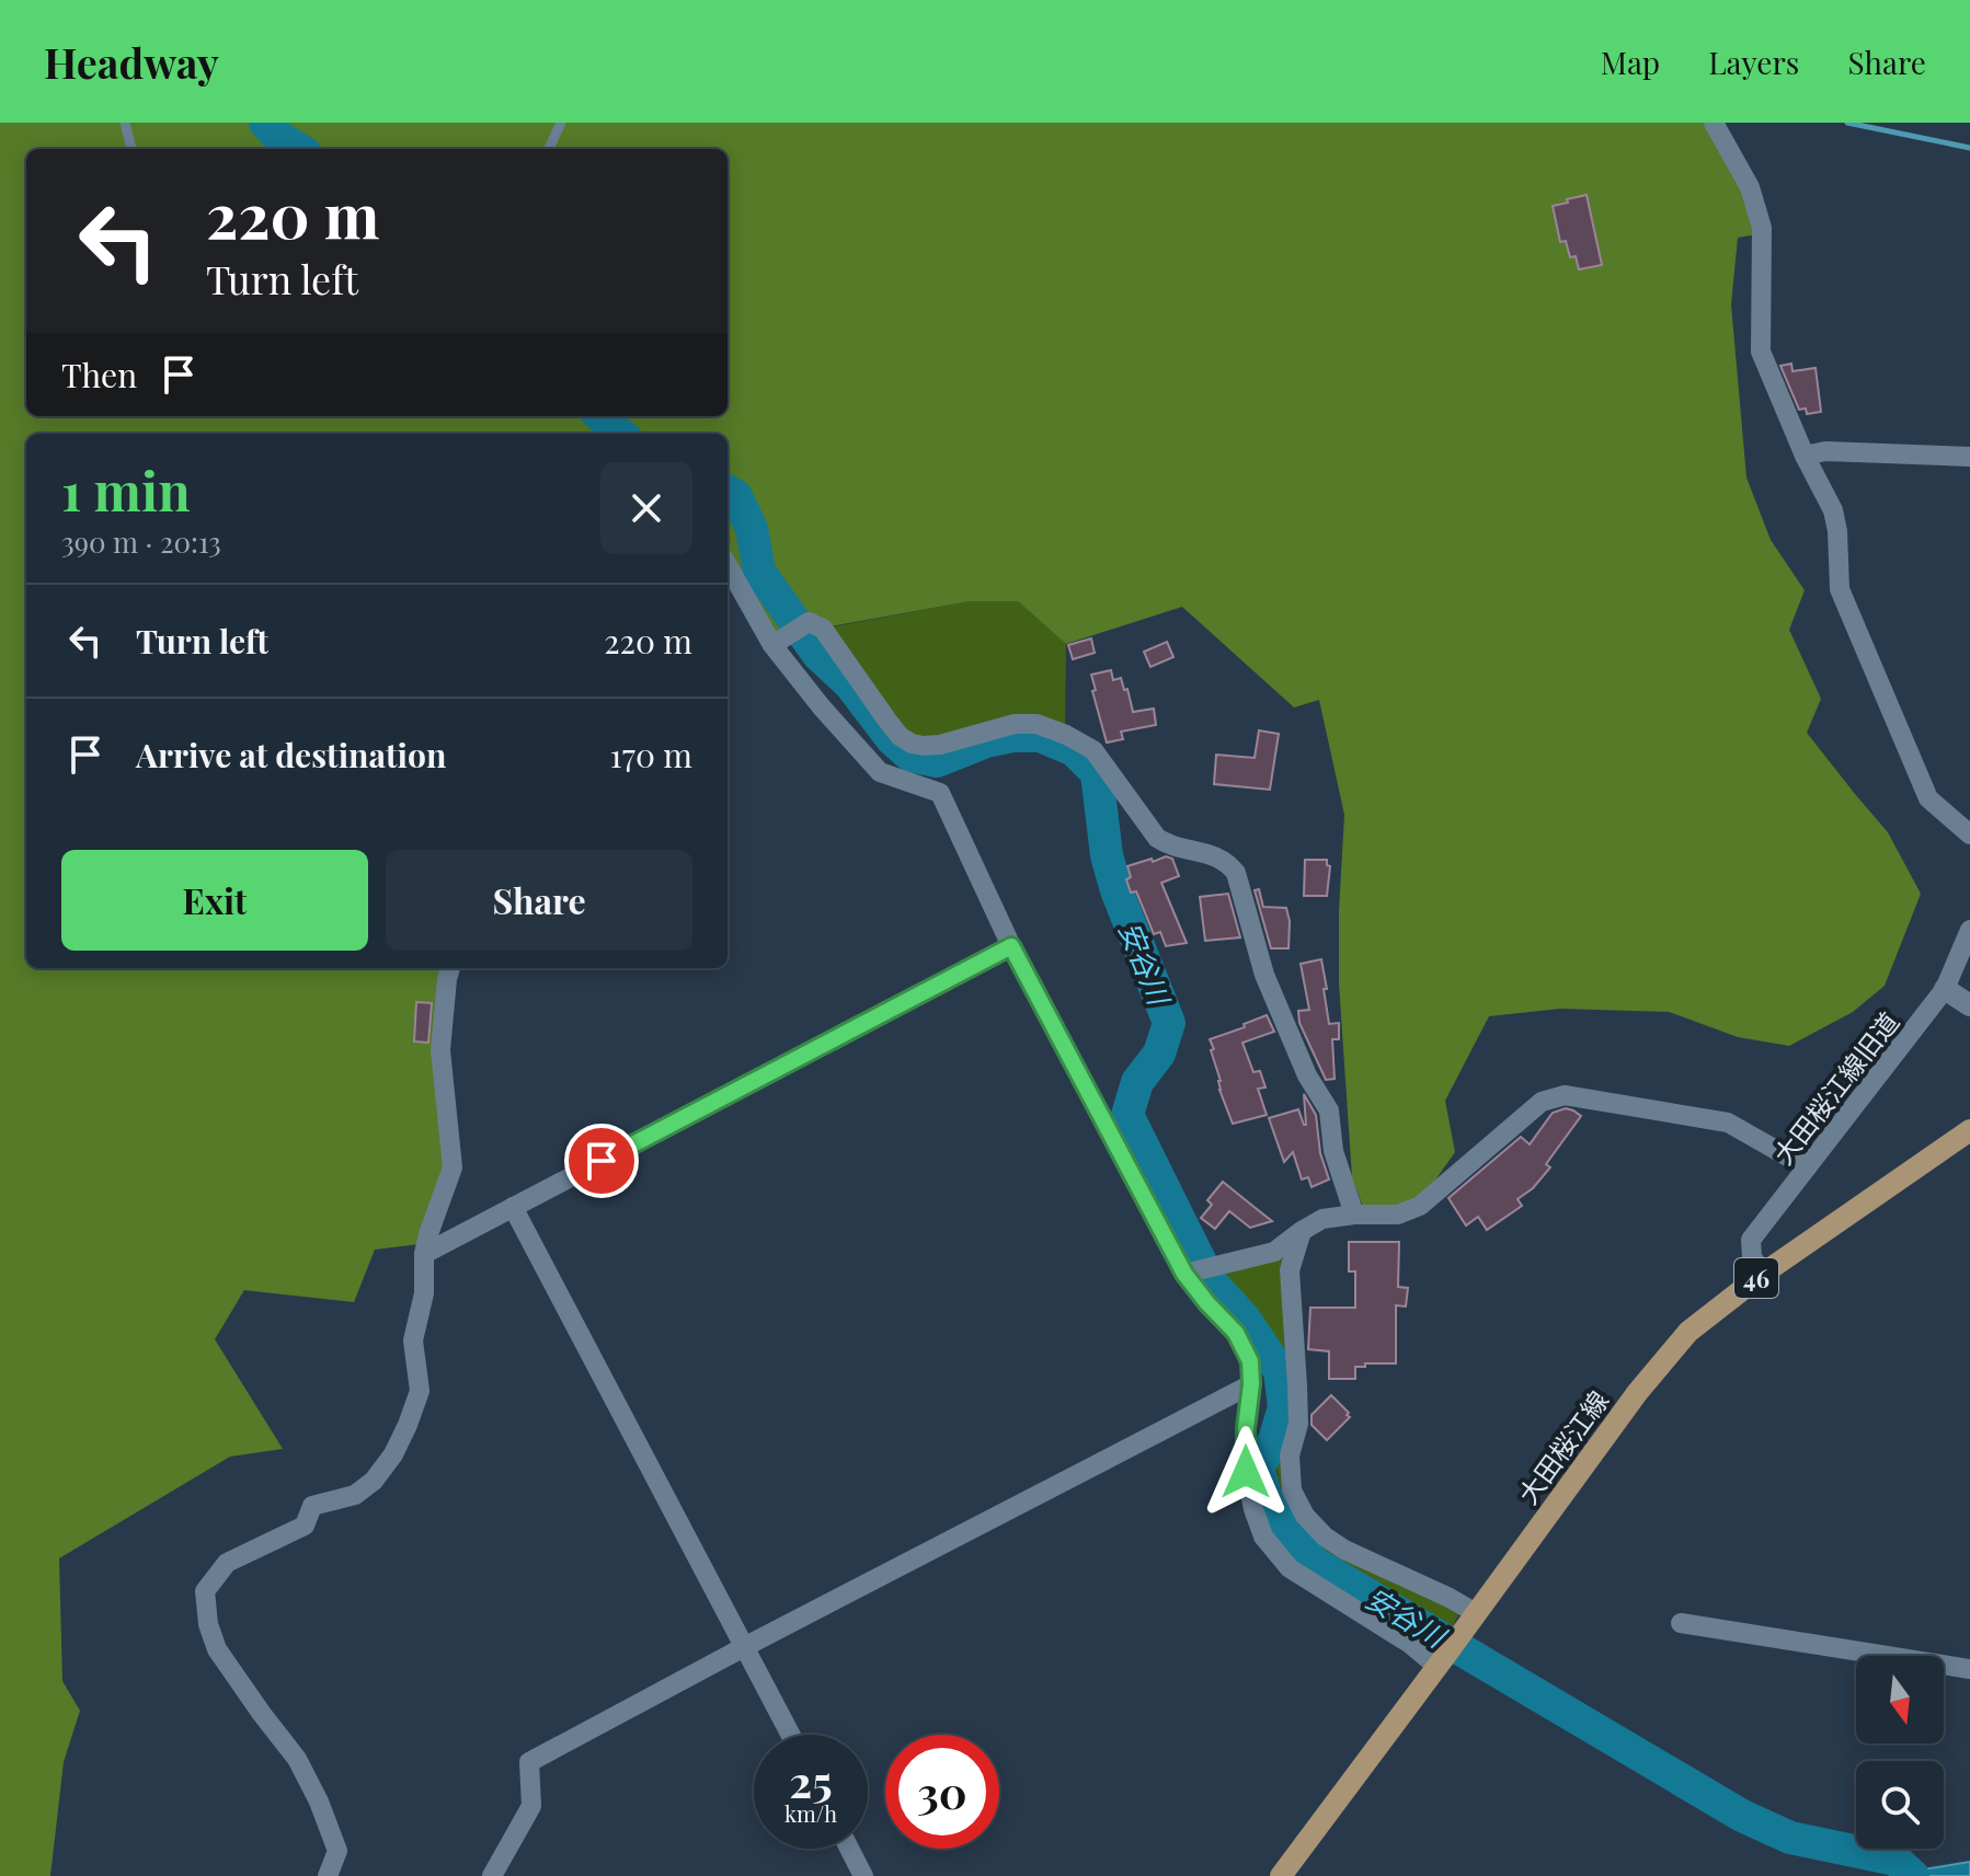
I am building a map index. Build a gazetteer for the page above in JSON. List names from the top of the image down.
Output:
{
  "streets": {
    "main road": ["46", "大田桜江線"],
    "street": ["大田桜江線旧道"]
  },
  "crossings": [
    ["大田桜江線旧道", "大田桜江線"]
  ],
  "water": ["安谷川"],
  "north": "bottom",
  "page": {
    "header": "Headway",
    "nav": ["Map", "Layers", "Share"],
    "turn": ["220 m", "Turn left"],
    "then": "Then",
    "heading": ["1 min", "390 m · 20:13"],
    "list": [
      {
        "name": "Turn left",
        "value": "220 m"
      },
      {
        "name": "Arrive at destination",
        "value": "170 m"
      }
    ],
    "buttons": ["Exit", "Share"],
    "speed": "25 km/h",
    "limit": "30"
  }
}
